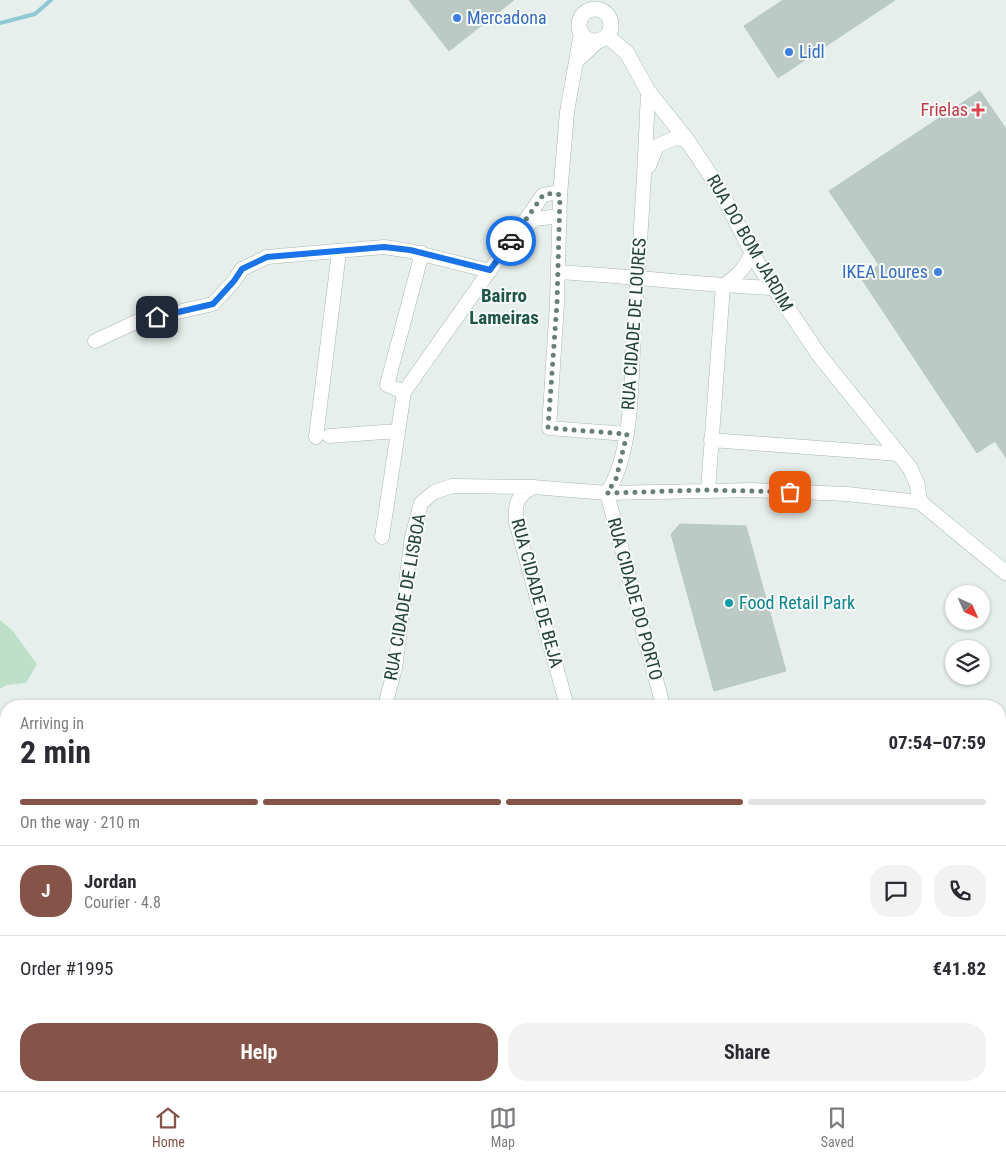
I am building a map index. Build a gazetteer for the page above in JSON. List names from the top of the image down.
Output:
{
  "streets": {
    "street": [
      "RUA DO BOM JARDIM",
      "RUA CIDADE DE LOURES",
      "RUA CIDADE DE BEJA",
      "RUA CIDADE DE LISBOA",
      "RUA CIDADE DO PORTO"
    ]
  },
  "crossings": [
    ["RUA DO BOM JARDIM", "RUA CIDADE DE LISBOA"],
    ["RUA CIDADE DE LOURES", "RUA CIDADE DE LISBOA"],
    ["RUA CIDADE DE LOURES", "RUA CIDADE DO PORTO"],
    ["RUA CIDADE DE BEJA", "RUA CIDADE DE LISBOA"],
    ["RUA CIDADE DE LISBOA", "RUA CIDADE DO PORTO"]
  ],
  "districts": ["Bairro Lameiras"],
  "places": {
    "other": [
      "Mercadona",
      "Lidl",
      "IKEA Loures",
      "Food Retail Park"
    ],
    "health": ["Frielas"]
  },
  "north": "bottom right",
  "page": {
    "heading": ["2 min", "Arriving in", "07:54–07:59"],
    "panel": [
      "Jordan",
      "Courier · 4.8",
      "Order #1995",
      "€41.82"
    ],
    "bar": "On the way · 210 m",
    "round": "J",
    "buttons": ["Help", "Share"],
    "tabs": ["Home", "Map", "Saved"]
  }
}
